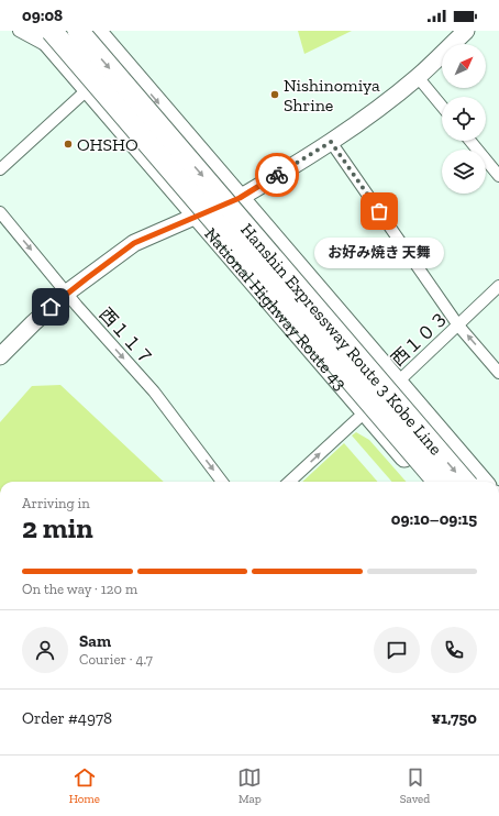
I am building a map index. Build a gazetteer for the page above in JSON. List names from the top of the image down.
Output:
{
  "streets": {
    "highway": ["National Highway Route 43", "Hanshin Expressway Route 3 Kobe Line"],
    "street": ["西１１７", "西１０３"]
  },
  "crossings": [
    ["National Highway Route 43", "Hanshin Expressway Route 3 Kobe Line"],
    ["National Highway Route 43", "西１０３"]
  ],
  "one_way": ["西１１７", "西１０３"],
  "places": ["Nishinomiya Shrine", "OHSHO", "お好み焼き 天舞"],
  "north": "top right",
  "page": {
    "status": "09:08",
    "bubble": "お好み焼き 天舞",
    "heading": ["2 min", "Arriving in", "09:10–09:15"],
    "panel": [
      "Sam",
      "Courier · 4.7",
      "Order #4978",
      "¥1,750"
    ],
    "bar": "On the way · 120 m",
    "tabs": ["Home", "Map", "Saved"]
  }
}
